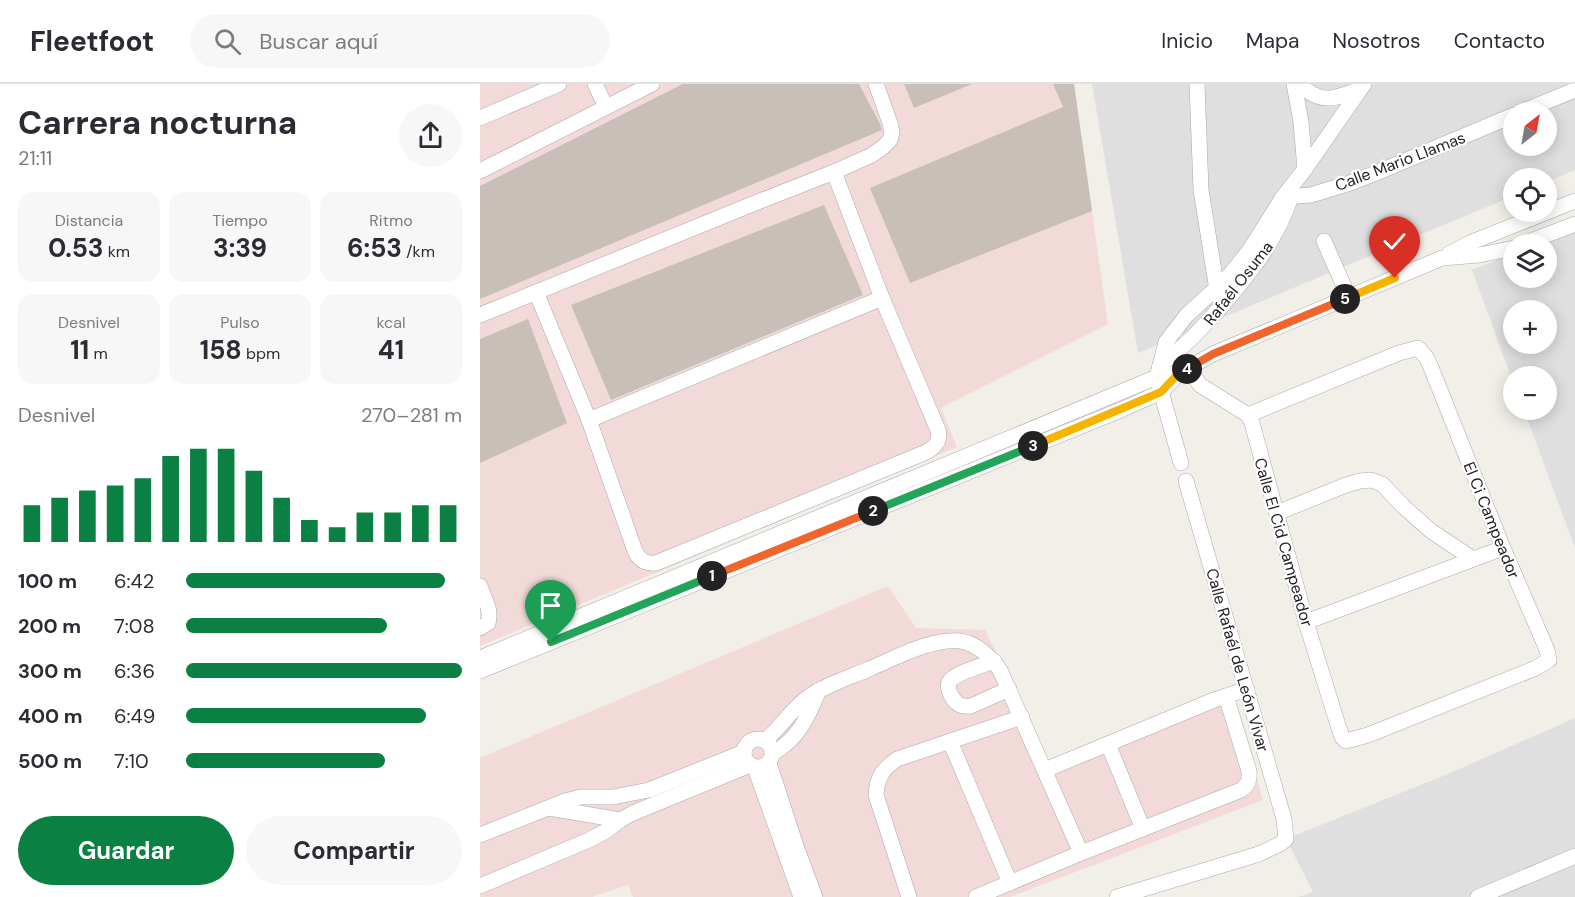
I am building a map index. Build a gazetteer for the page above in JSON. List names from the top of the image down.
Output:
{
  "streets": {
    "street": [
      "Calle Mario Llamas",
      "Rafaél Osuma",
      "El Ci Campeador",
      "Calle El Cid Campeador",
      "Calle Rafaél de León Vivar"
    ]
  },
  "crossings": [
    ["Calle Mario Llamas", "Rafaél Osuma"],
    ["El Ci Campeador", "Calle El Cid Campeador"]
  ],
  "north": "top right",
  "page": {
    "header": "Fleetfoot",
    "search": "Buscar aquí",
    "nav": [
      "Inicio",
      "Mapa",
      "Nosotros",
      "Contacto"
    ],
    "heading": ["Carrera nocturna", "21:11"],
    "map_buttons": ["+", "−"],
    "stats": [
      ["Distancia", "0.53 km"],
      ["Tiempo", "3:39"],
      ["Ritmo", "6:53 /km"],
      ["Desnivel", "11 m"],
      ["Pulso", "158 bpm"],
      ["kcal", "41"]
    ],
    "pins": [
      "5",
      "4",
      "3",
      "2",
      "1"
    ],
    "chart": ["Desnivel", "270–281 m"],
    "list": [
      {
        "name": "100 m",
        "note": "6:42"
      },
      {
        "name": "200 m",
        "note": "7:08"
      },
      {
        "name": "300 m",
        "note": "6:36"
      },
      {
        "name": "400 m",
        "note": "6:49"
      },
      {
        "name": "500 m",
        "note": "7:10"
      }
    ],
    "buttons": ["Guardar", "Compartir"]
  }
}
